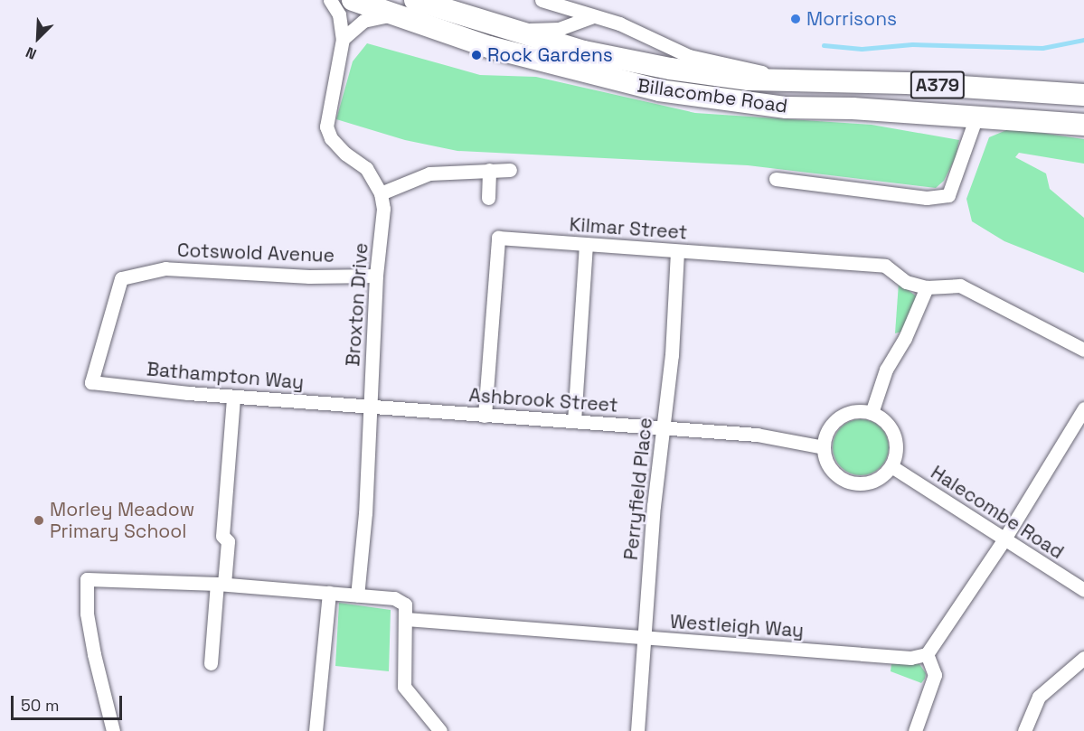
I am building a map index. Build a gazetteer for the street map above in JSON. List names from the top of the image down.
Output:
{
  "streets": {
    "main road": ["A379", "Billacombe Road"],
    "street": [
      "Kilmar Street",
      "Cotswold Avenue",
      "Broxton Drive",
      "Bathampton Way",
      "Ashbrook Street",
      "Perryfield Place",
      "Halecombe Road",
      "Westleigh Way"
    ]
  },
  "crossings": [
    ["Kilmar Street", "Ashbrook Street"],
    ["Kilmar Street", "Perryfield Place"],
    ["Cotswold Avenue", "Broxton Drive"],
    ["Cotswold Avenue", "Bathampton Way"],
    ["Broxton Drive", "Bathampton Way"],
    ["Broxton Drive", "Ashbrook Street"],
    ["Bathampton Way", "Ashbrook Street"],
    ["Ashbrook Street", "Perryfield Place"],
    ["Ashbrook Street", "Halecombe Road"],
    ["Perryfield Place", "Westleigh Way"]
  ],
  "places": ["Morrisons", "Rock Gardens", "Morley Meadow Primary School"],
  "scale_bar": "50 m",
  "north": "bottom left"
}
